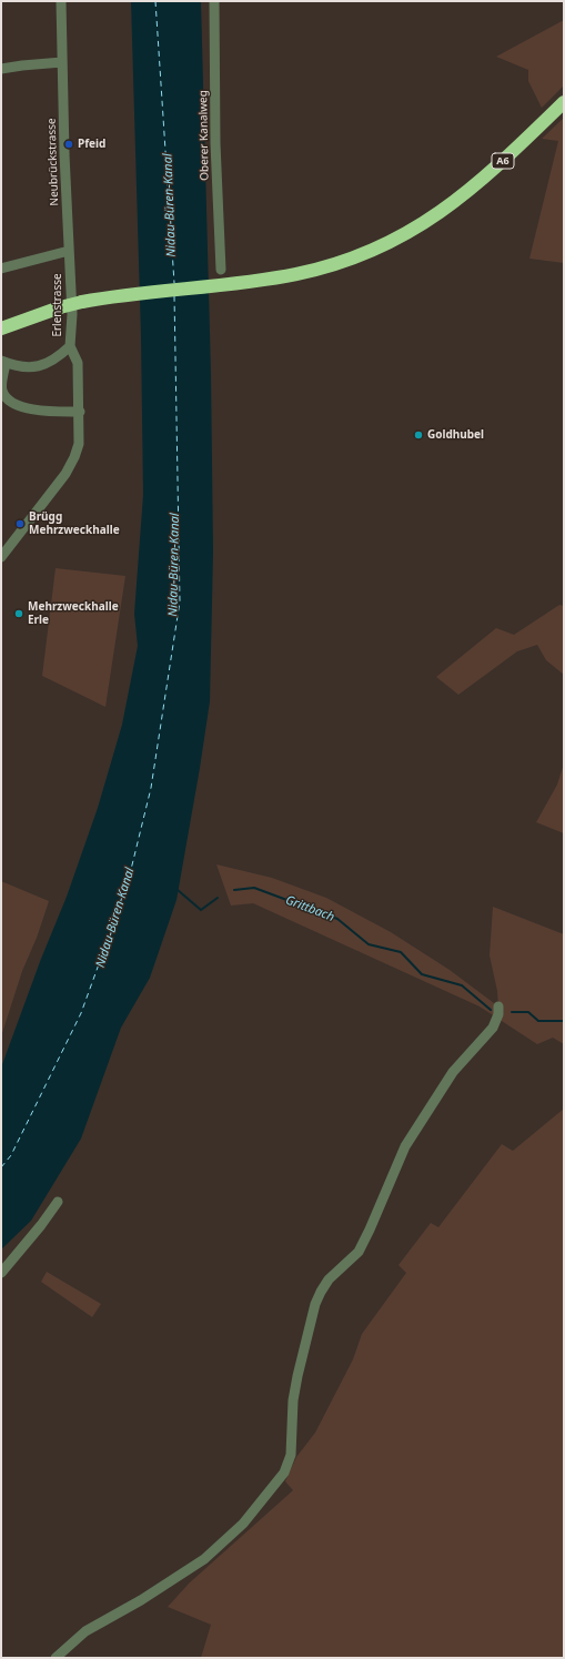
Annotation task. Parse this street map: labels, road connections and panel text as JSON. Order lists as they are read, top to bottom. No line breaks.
{"streets":{"highway":["A6"],"street":["Oberer Kanalweg","Neubrückstrasse","Erlenstrasse"]},"crossings":[["Neubrückstrasse","Erlenstrasse"]],"water":["Nidau-Büren-Kanal","Grittbach"],"places":["Pfeid","Goldhubel","Brügg Mehrzweckhalle","Mehrzweckhalle Erle"]}
